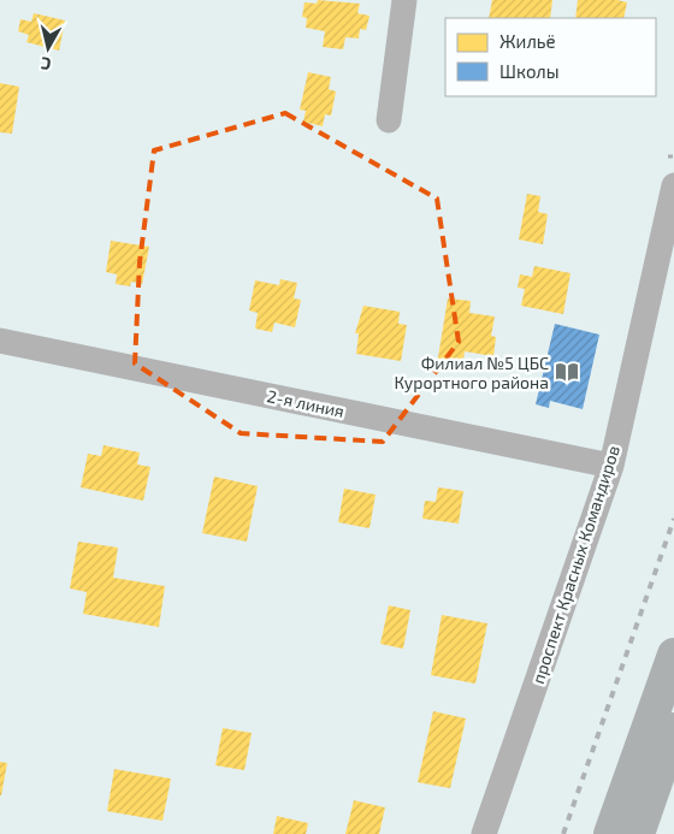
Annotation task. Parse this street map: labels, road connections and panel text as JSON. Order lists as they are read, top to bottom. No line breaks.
{"streets":{"street":["2-я линия","проспект Красных Командиров"]},"crossings":[["2-я линия","проспект Красных Командиров"]],"places":{"library":["Филиал №5 ЦБС Курортного района"]},"legend":["Жильё","Школы"],"north":"bottom"}
